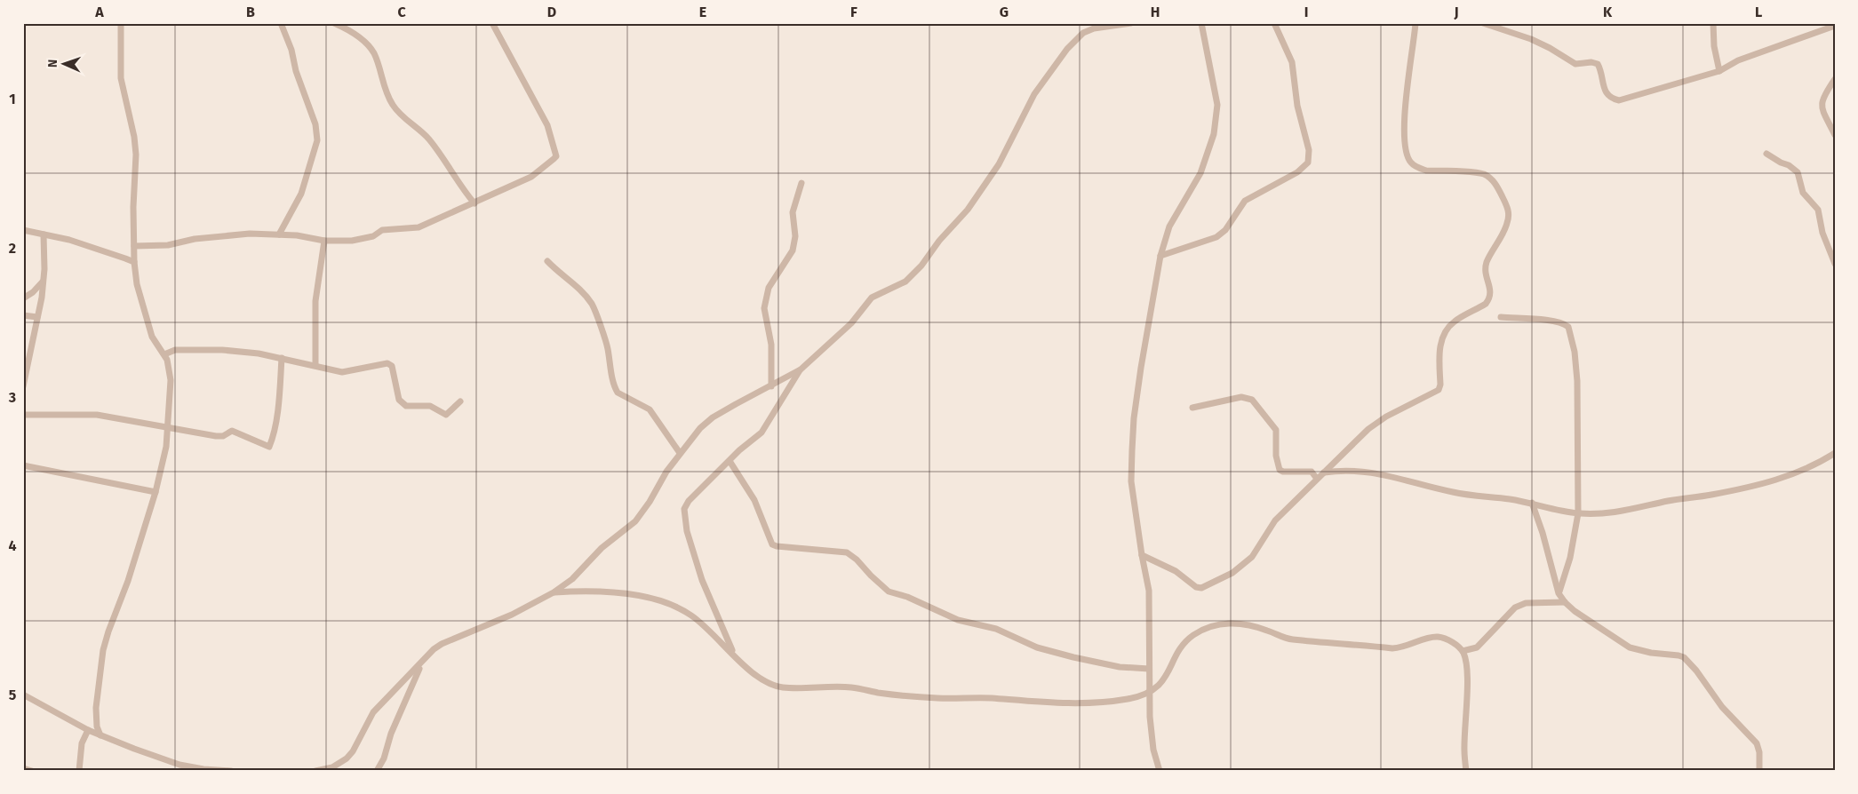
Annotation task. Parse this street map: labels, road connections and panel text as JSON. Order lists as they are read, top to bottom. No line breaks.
{"north":"left","grid":{"columns":["A","B","C","D","E","F","G","H","I","J","K","L"],"rows":["1","2","3","4","5"]}}
